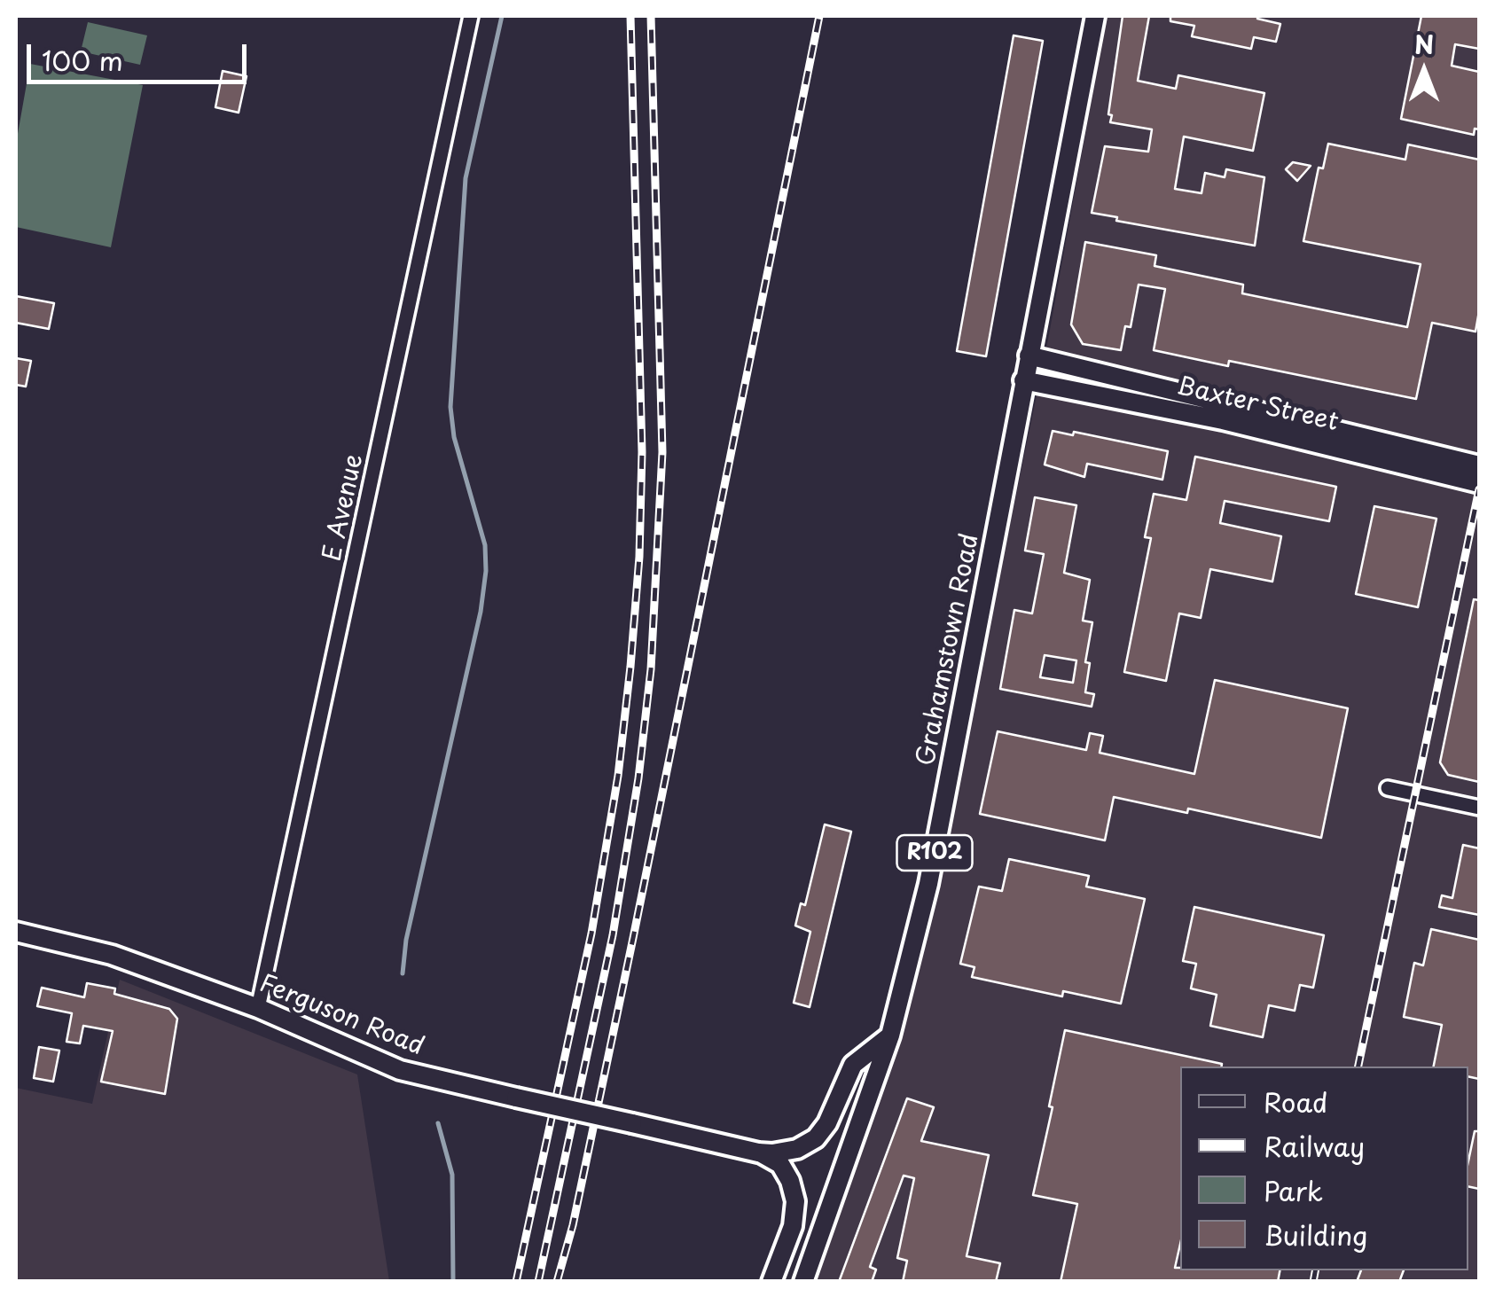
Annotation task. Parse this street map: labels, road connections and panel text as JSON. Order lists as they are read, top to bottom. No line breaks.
{"streets":{"main road":["Baxter Street","Grahamstown Road","R102","Ferguson Road"],"street":["E Avenue"]},"crossings":[["Baxter Street","Grahamstown Road"],["E Avenue","Ferguson Road"],["Grahamstown Road","Ferguson Road"]],"legend":["Road","Railway","Park","Building"],"scale_bar":"100 m","north":"top"}
